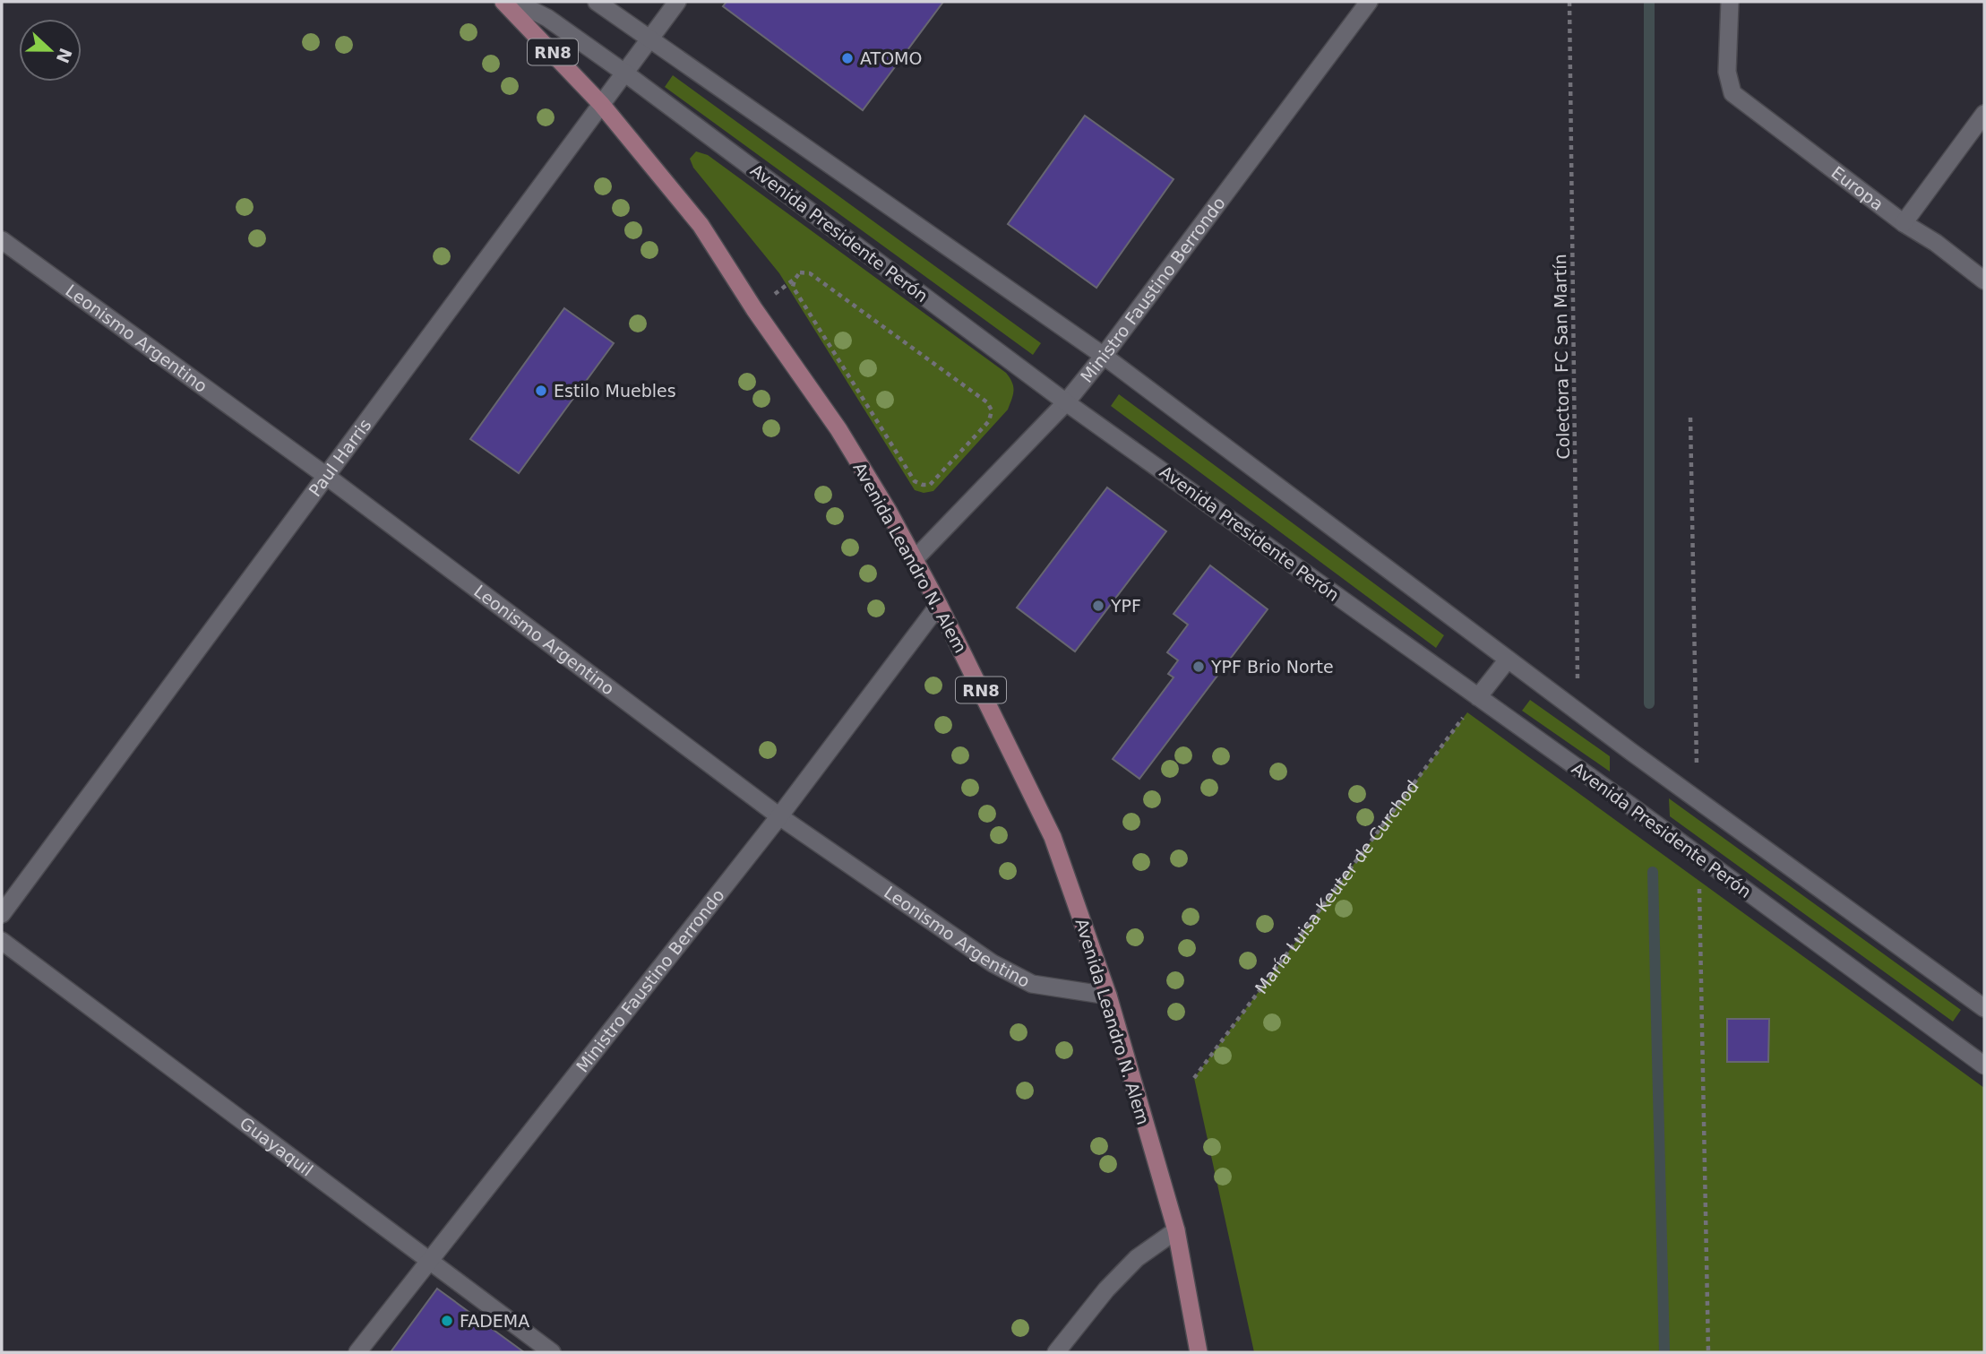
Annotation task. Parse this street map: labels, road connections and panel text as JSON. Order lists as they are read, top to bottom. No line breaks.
{"streets":{"main road":["RN8","Avenida Leandro N. Alem"],"street":["Europa","Avenida Presidente Perón","Ministro Faustino Berrondo","Leonismo Argentino","Paul Harris","Guayaquil"],"path":["Colectora FC San Martín","María Luisa Keuter de Curchod"]},"crossings":[["RN8","Paul Harris"],["RN8","Avenida Leandro N. Alem"],["Avenida Presidente Perón","Ministro Faustino Berrondo"],["Avenida Presidente Perón","Paul Harris"],["Avenida Presidente Perón","María Luisa Keuter de Curchod"],["Ministro Faustino Berrondo","Leonismo Argentino"],["Ministro Faustino Berrondo","Avenida Leandro N. Alem"],["Ministro Faustino Berrondo","Guayaquil"],["Leonismo Argentino","Paul Harris"],["Leonismo Argentino","Avenida Leandro N. Alem"],["Paul Harris","Avenida Leandro N. Alem"]],"places":["ATOMO","Estilo Muebles","YPF","YPF Brio Norte","FADEMA"],"north":"right"}
